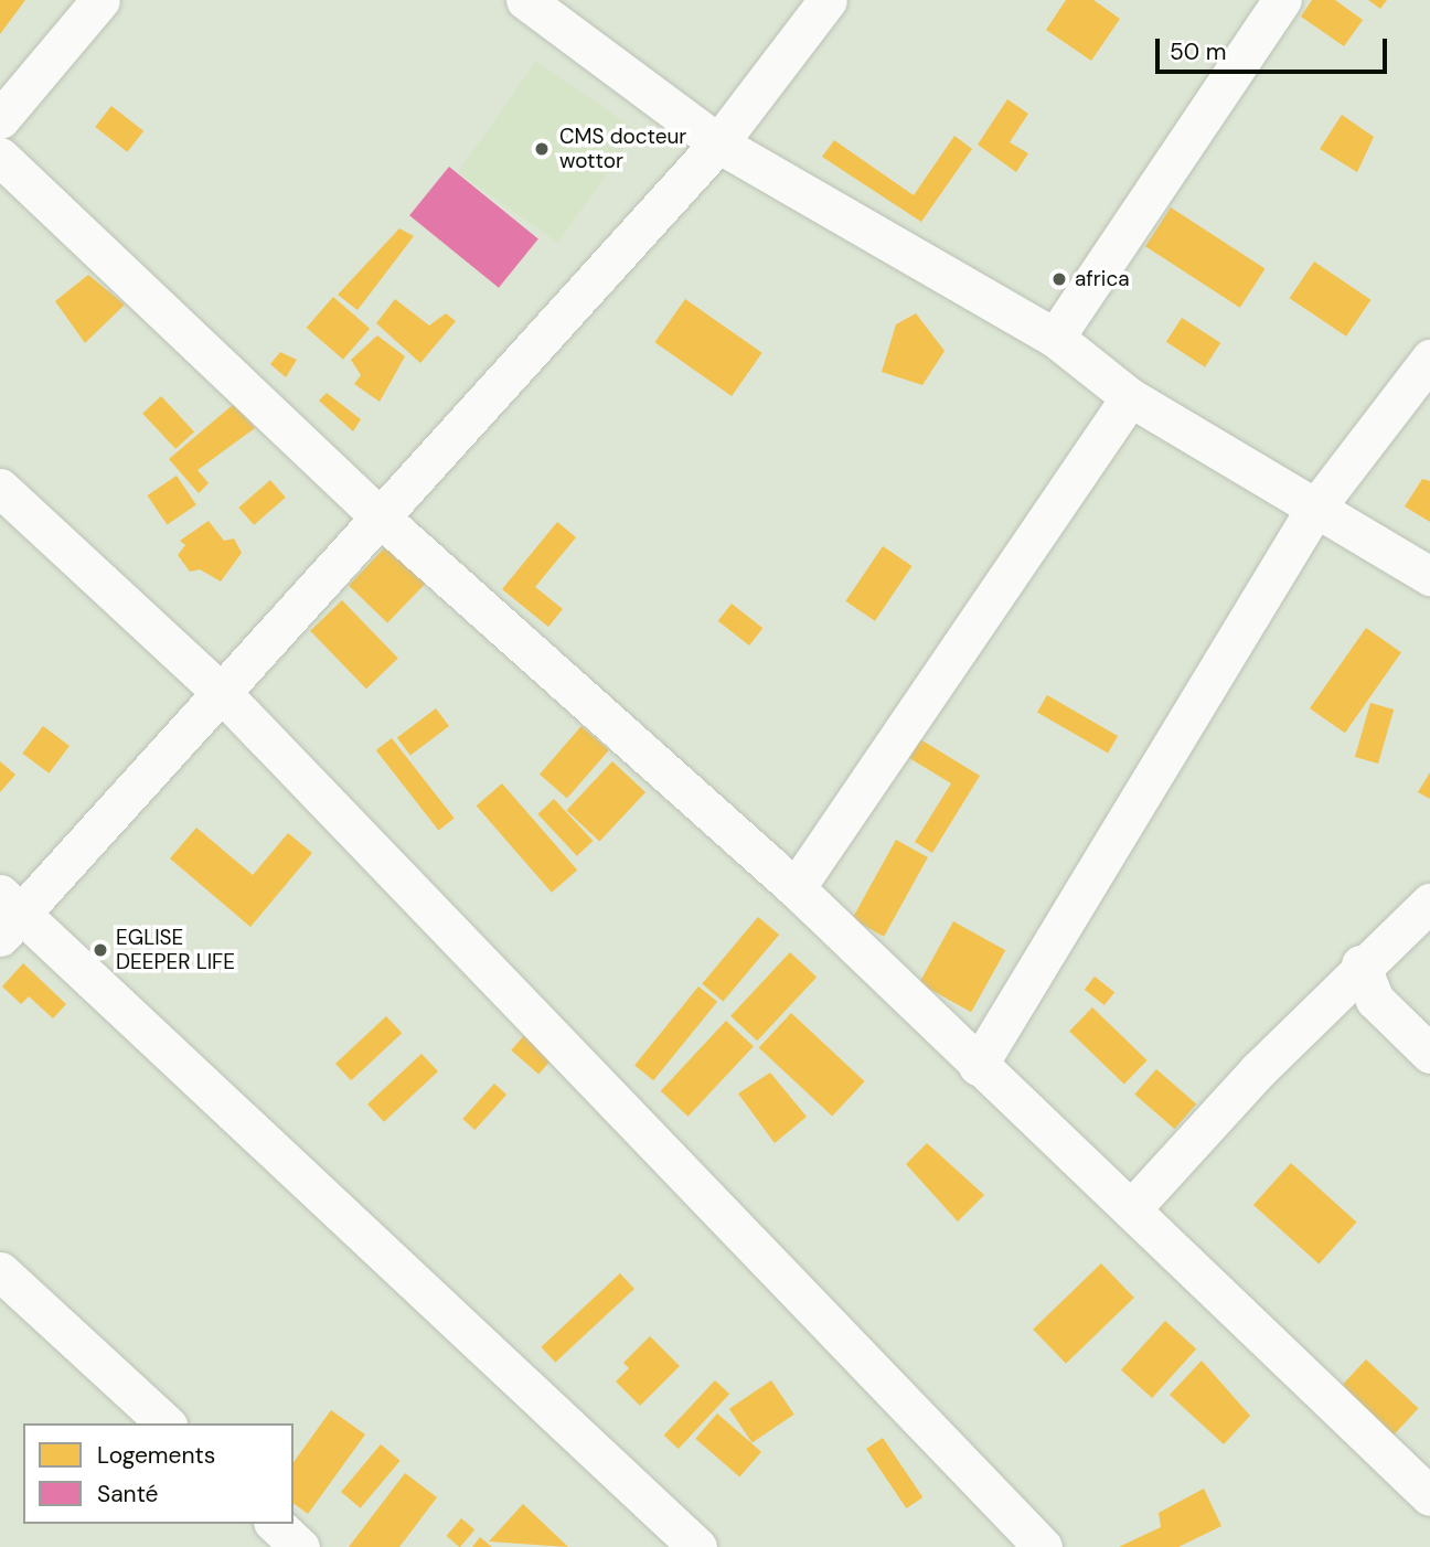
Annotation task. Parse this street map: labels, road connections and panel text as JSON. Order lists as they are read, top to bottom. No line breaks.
{"places":["CMS docteur wottor","africa","EGLISE DEEPER LIFE"],"legend":["Logements","Santé"],"scale_bar":"50 m"}
